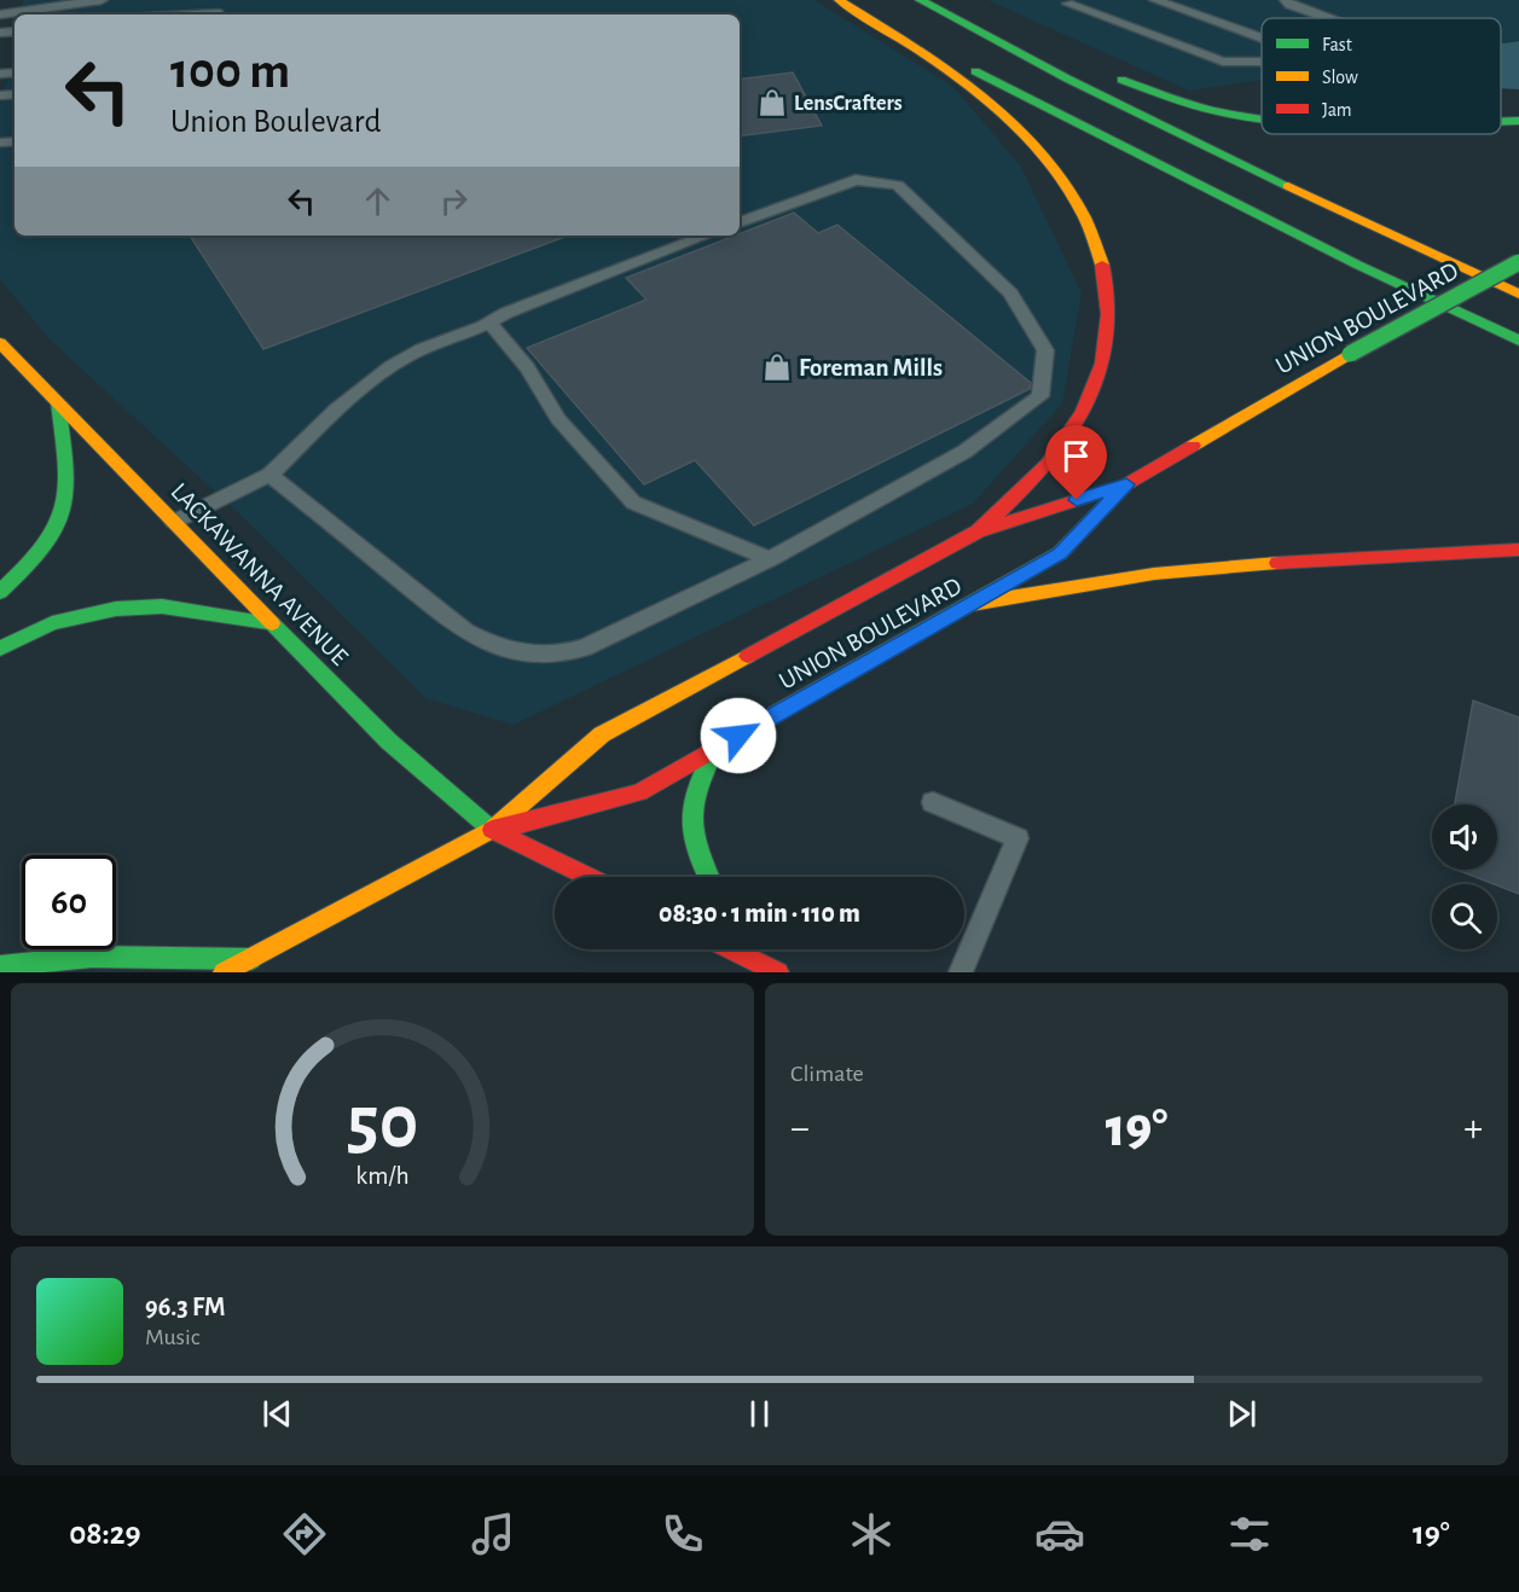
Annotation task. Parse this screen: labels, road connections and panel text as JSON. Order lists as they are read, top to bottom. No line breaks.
{"streets":{"main road":["UNION BOULEVARD","LACKAWANNA AVENUE"]},"crossings":[["UNION BOULEVARD","LACKAWANNA AVENUE"]],"places":{"shop":["LensCrafters","Foreman Mills"]},"legend":["Fast","Slow","Jam"],"page":{"turn":["100 m","Union Boulevard"],"limit":"60","trip":"08:30 · 1 min · 110 m","tile":"Climate","heat":["−","19°","+"],"song":["96.3 FM","Music"],"tabs":["08:29","19°"],"gauge":["50","km/h"]}}
